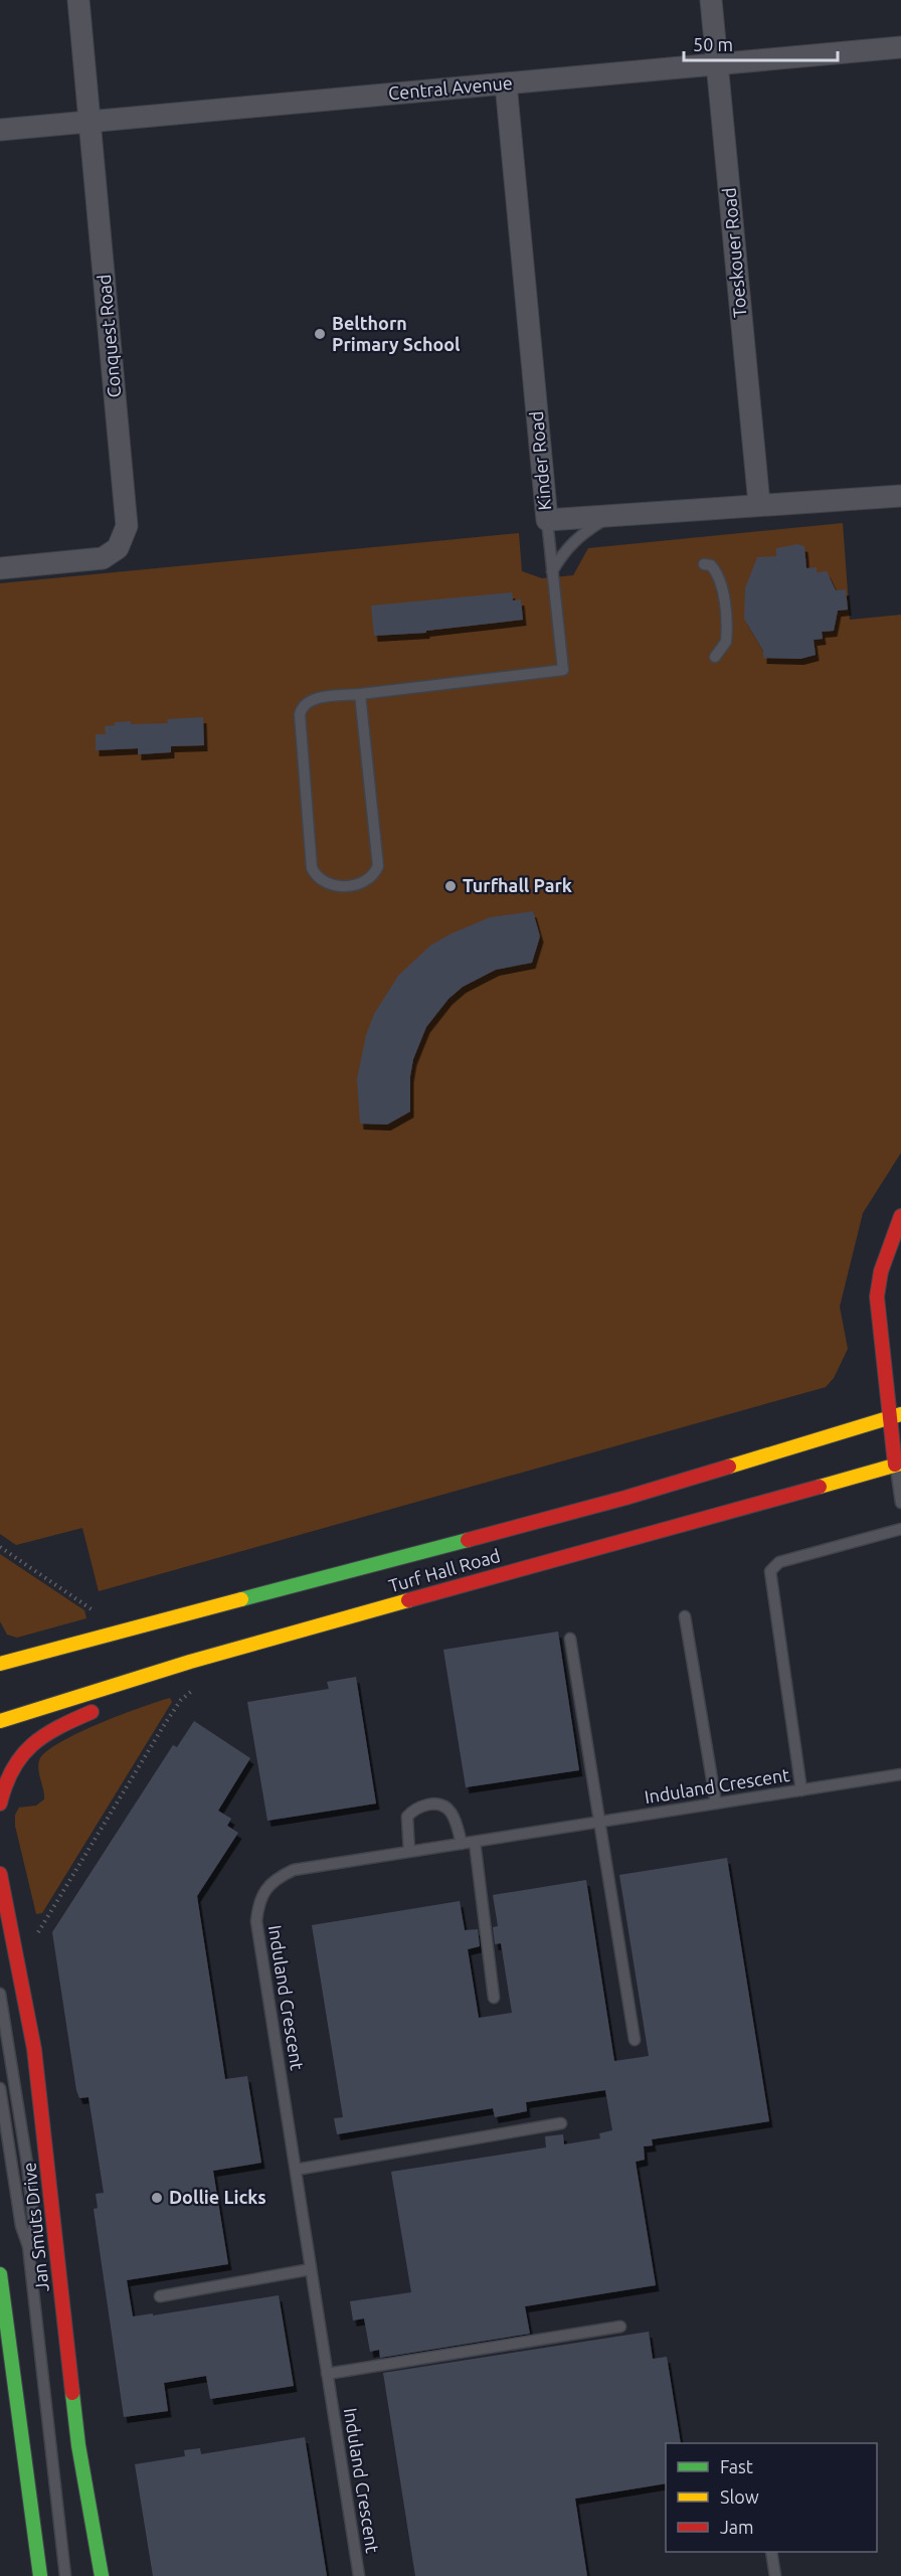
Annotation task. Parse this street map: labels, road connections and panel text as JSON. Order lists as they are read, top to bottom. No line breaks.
{"streets":{"main road":["Turf Hall Road","Jan Smuts Drive"],"street":["Central Avenue","Toeskouer Road","Conquest Road","Kinder Road"],"lane":["Induland Crescent"]},"crossings":[["Central Avenue","Toeskouer Road"],["Central Avenue","Conquest Road"],["Central Avenue","Kinder Road"],["Toeskouer Road","Kinder Road"]],"places":["Belthorn Primary School","Turfhall Park","Dollie Licks"],"legend":["Fast","Slow","Jam"],"scale_bar":"50 m"}
